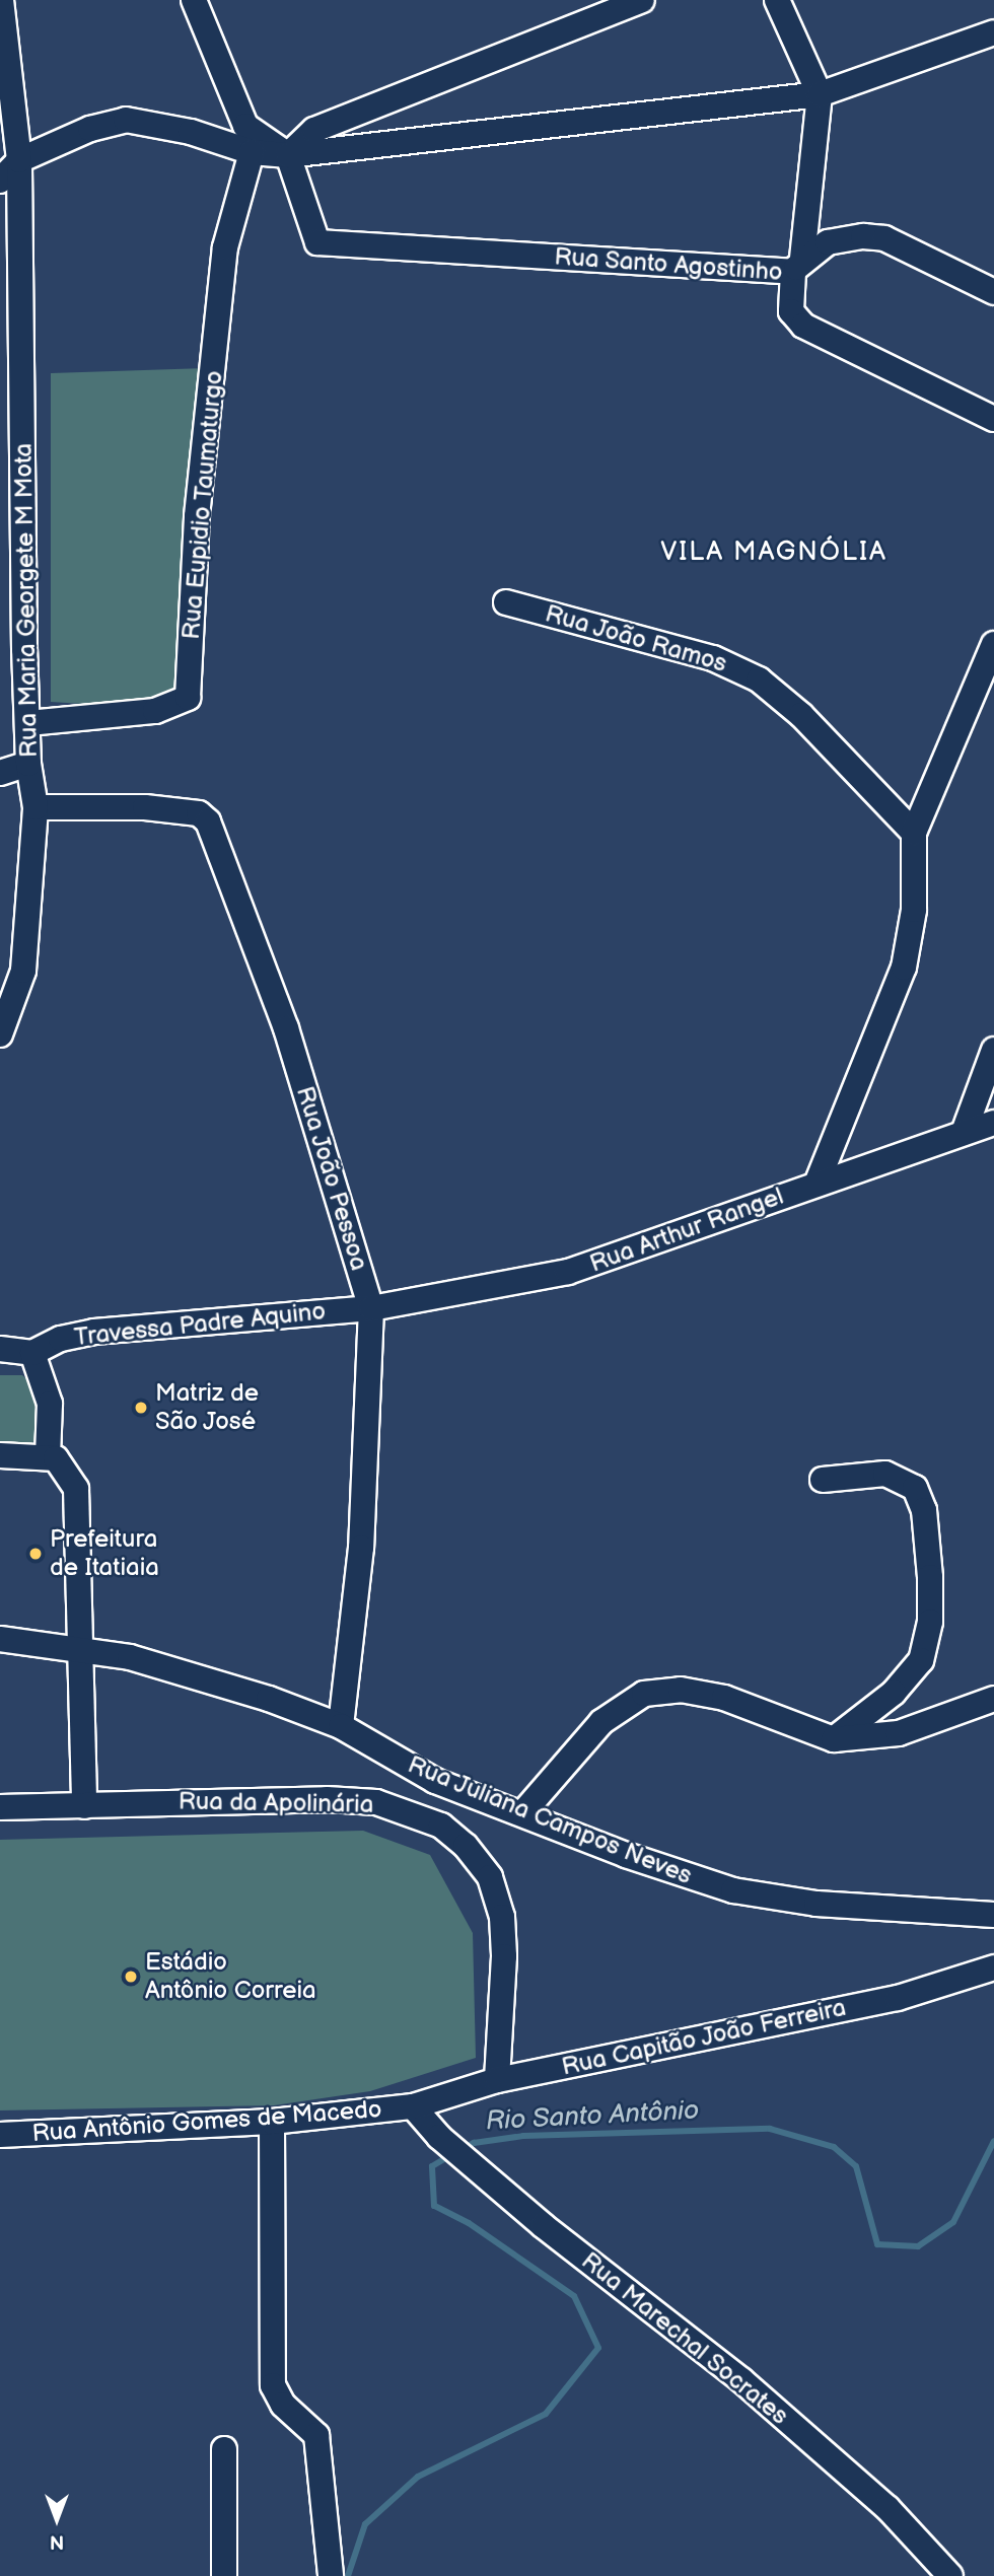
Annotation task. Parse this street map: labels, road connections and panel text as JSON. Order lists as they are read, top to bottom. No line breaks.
{"streets":{"street":["Rua Santo Agostinho","Rua Eupidio Taumaturgo","Rua Maria Georgete M Mota","Rua João Ramos","Rua João Pessoa","Rua Arthur Rangel","Travessa Padre Aquino","Rua da Apolinária","Rua Juliana Campos Neves","Rua Capitão João Ferreira","Rua Antônio Gomes de Macedo","Rua Marechal Socrates"]},"crossings":[["Rua Eupidio Taumaturgo","Rua Maria Georgete M Mota"],["Rua Maria Georgete M Mota","Rua João Pessoa"],["Rua João Pessoa","Rua Arthur Rangel"],["Rua João Pessoa","Travessa Padre Aquino"],["Rua João Pessoa","Rua Juliana Campos Neves"],["Rua Arthur Rangel","Travessa Padre Aquino"],["Rua da Apolinária","Rua Capitão João Ferreira"],["Rua Capitão João Ferreira","Rua Antônio Gomes de Macedo"],["Rua Capitão João Ferreira","Rua Marechal Socrates"],["Rua Antônio Gomes de Macedo","Rua Marechal Socrates"]],"districts":["VILA MAGNÓLIA"],"water":["Rio Santo Antônio"],"places":["Matriz de São José","Prefeitura de Itatiaia","Estádio Antônio Correia"],"north":"bottom"}
